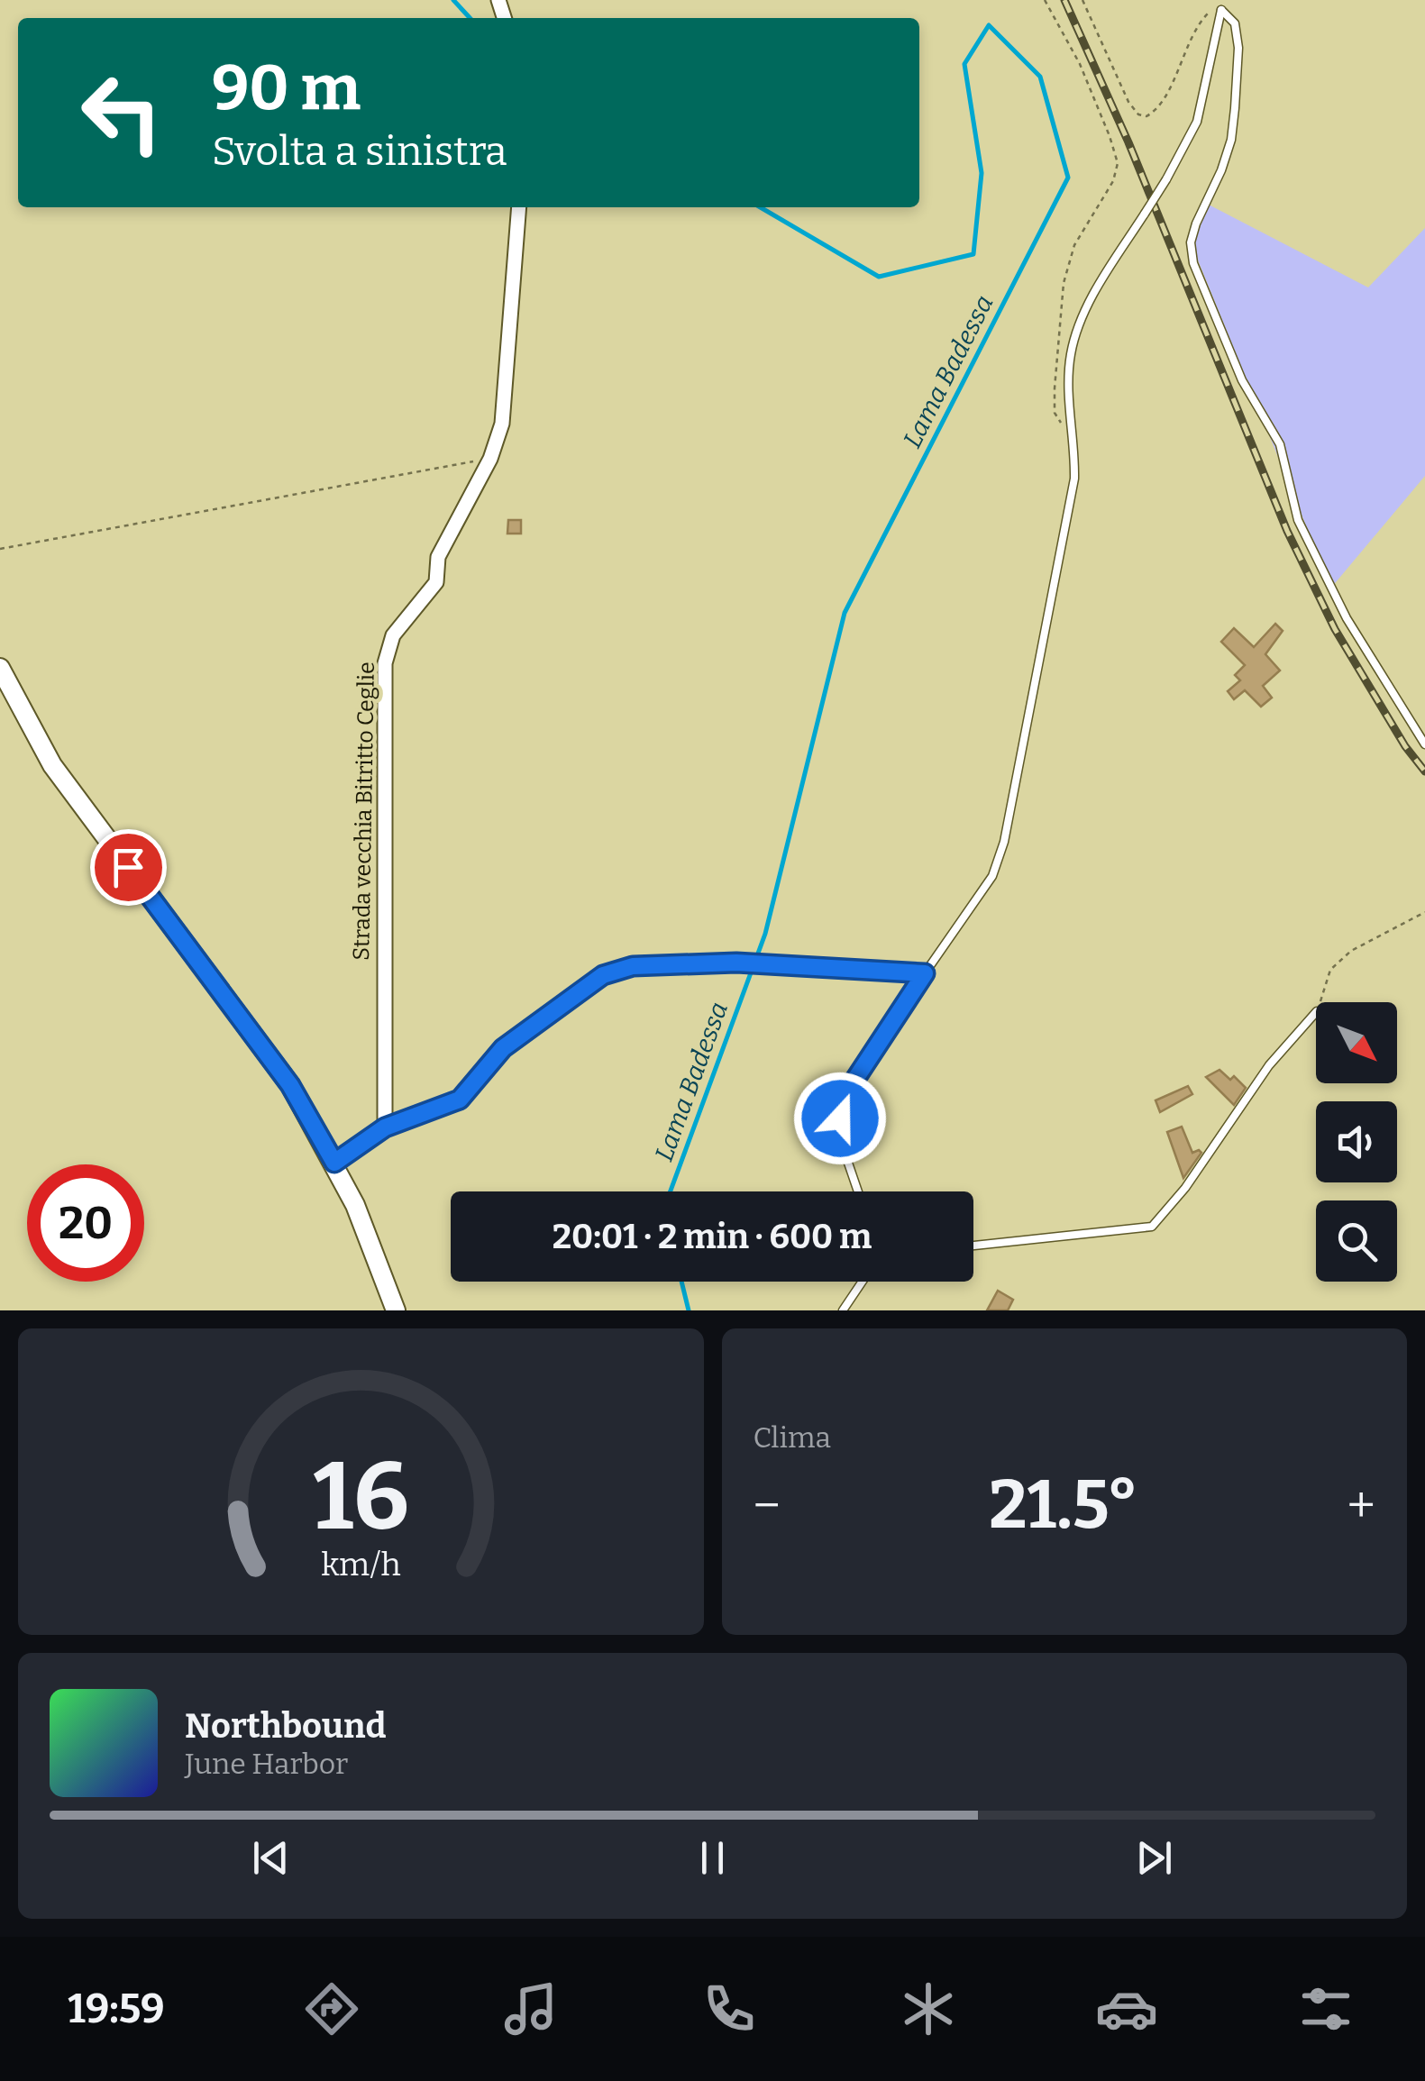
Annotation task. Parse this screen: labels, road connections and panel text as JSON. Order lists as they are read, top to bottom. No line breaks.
{"streets":{"street":["Strada vecchia Bitritto Ceglie"]},"water":["Lama Badessa"],"north":"bottom right","page":{"turn":["90 m","Svolta a sinistra"],"limit":"20","trip":"20:01 · 2 min · 600 m","tile":"Clima","heat":["−","21.5°","+"],"song":["Northbound","June Harbor"],"tabs":"19:59","gauge":["16","km/h"]}}
